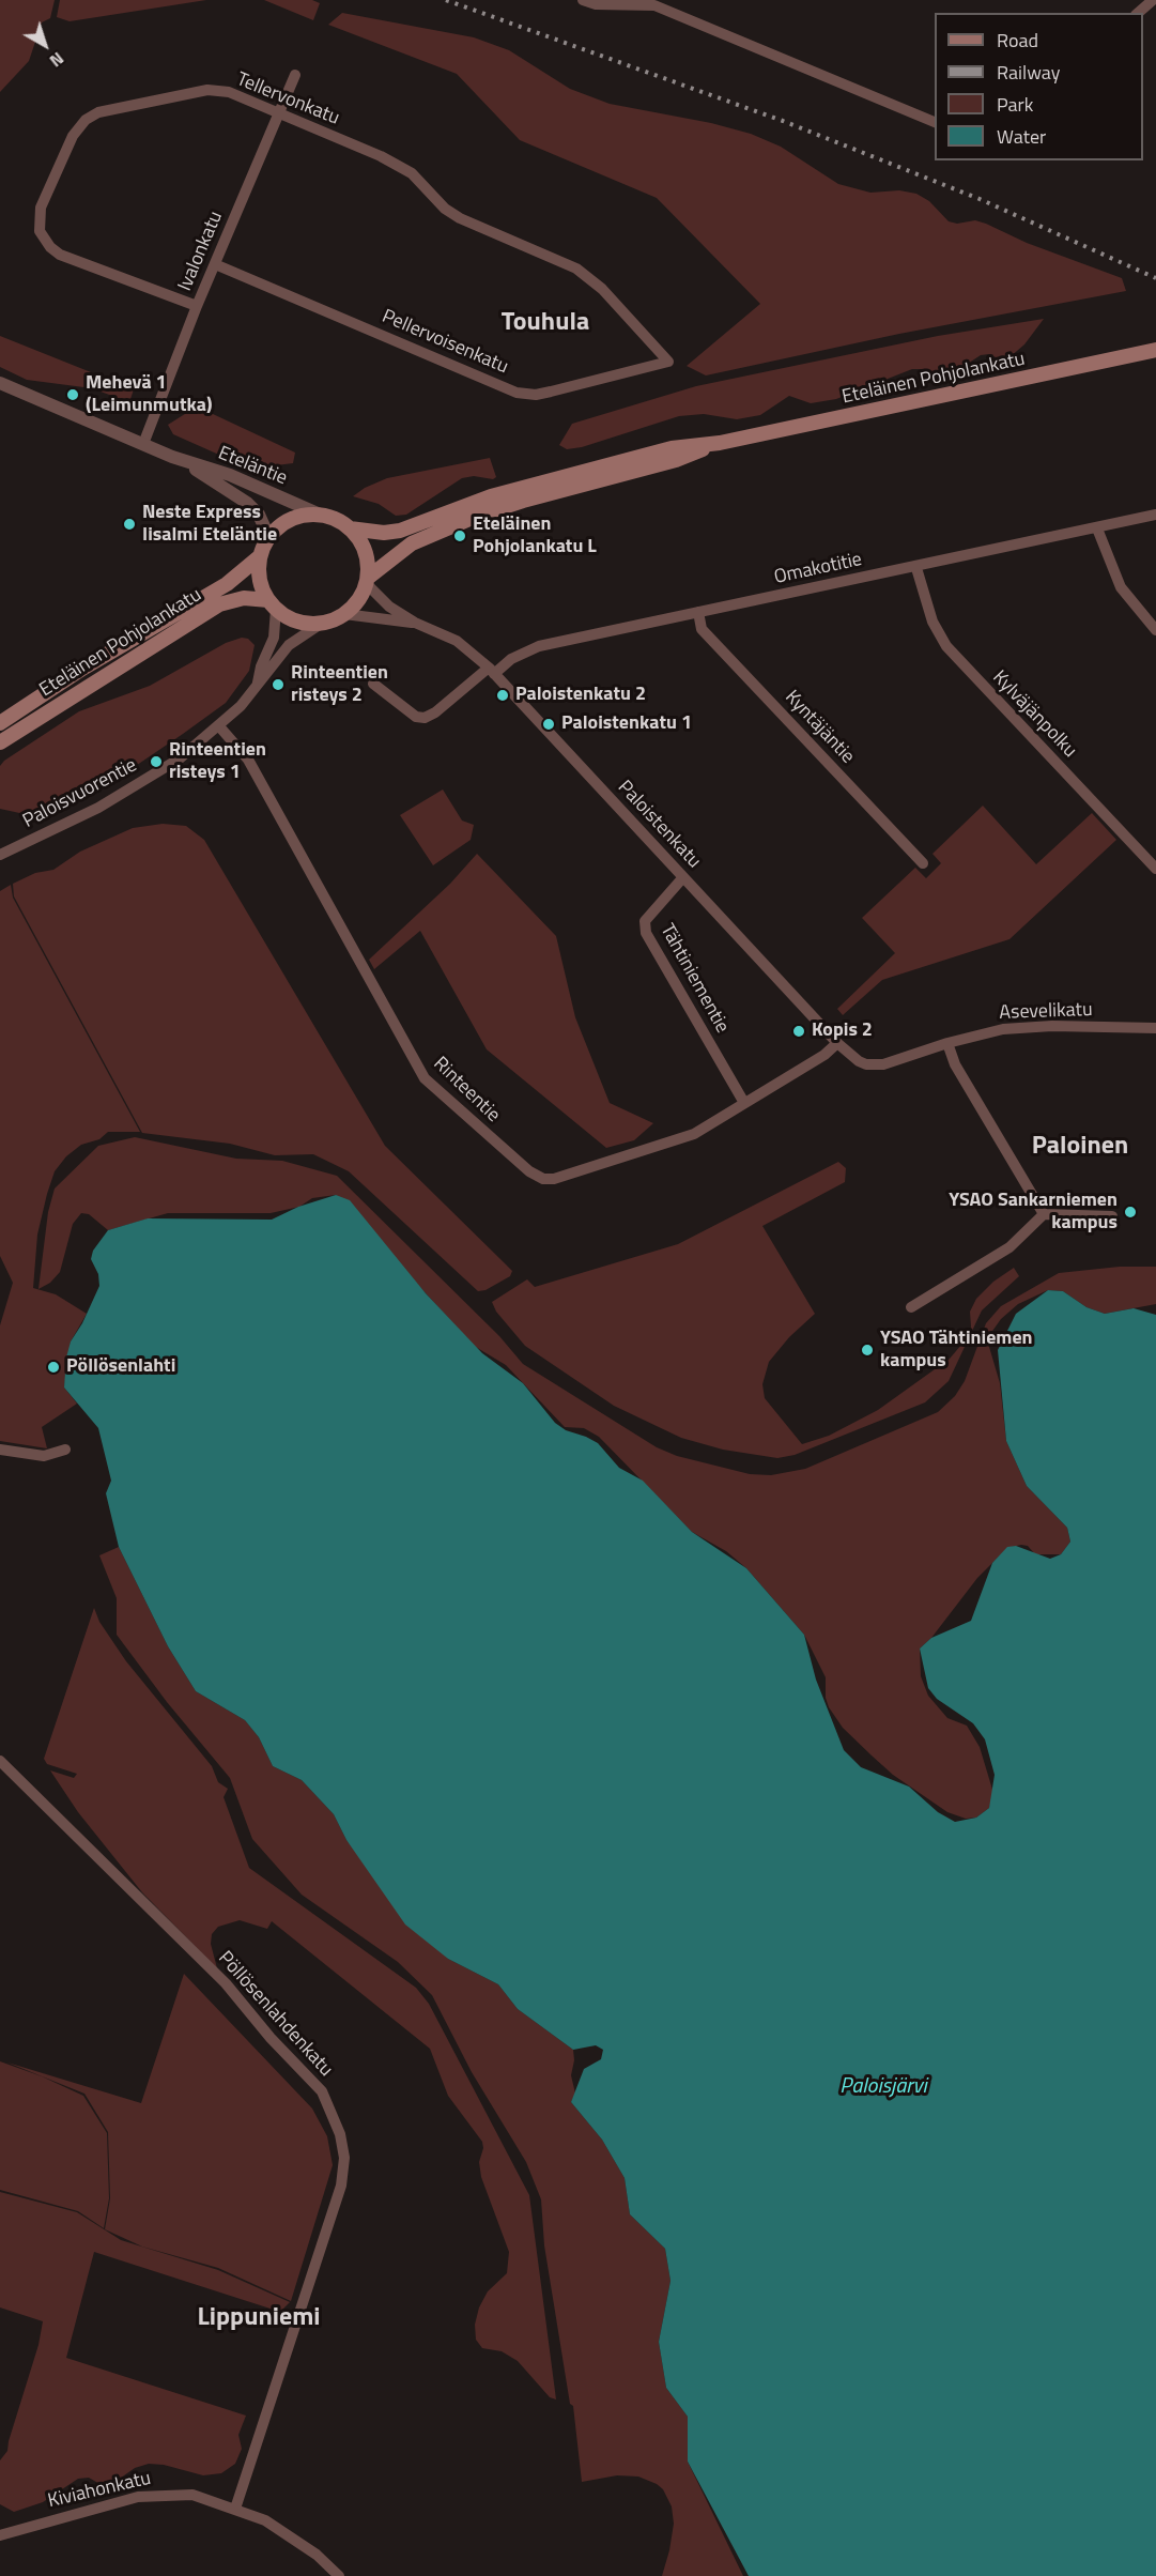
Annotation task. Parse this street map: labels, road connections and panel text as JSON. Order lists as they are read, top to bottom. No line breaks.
{"streets":{"main road":["Eteläinen Pohjolankatu"],"street":["Tellervonkatu","Ivalonkatu","Pellervoisenkatu","Eteläntie","Omakotitie","Kylväjänpolku","Kyntäjäntie","Paloisvuorentie","Paloistenkatu","Tähtiniementie","Asevelikatu","Rinteentie","Pöllösenlahdenkatu","Kiviahonkatu"]},"crossings":[["Tellervonkatu","Ivalonkatu"],["Tellervonkatu","Pellervoisenkatu"],["Ivalonkatu","Pellervoisenkatu"],["Ivalonkatu","Eteläntie"],["Eteläinen Pohjolankatu","Eteläntie"],["Eteläinen Pohjolankatu","Paloisvuorentie"],["Eteläinen Pohjolankatu","Paloistenkatu"],["Eteläntie","Paloisvuorentie"],["Eteläntie","Paloistenkatu"],["Omakotitie","Kylväjänpolku"],["Omakotitie","Kyntäjäntie"],["Omakotitie","Paloistenkatu"],["Paloisvuorentie","Paloistenkatu"],["Paloisvuorentie","Rinteentie"],["Paloistenkatu","Tähtiniementie"],["Paloistenkatu","Asevelikatu"],["Paloistenkatu","Rinteentie"],["Tähtiniementie","Rinteentie"],["Pöllösenlahdenkatu","Kiviahonkatu"]],"districts":["Touhula","Paloinen","Lippuniemi"],"water":["Paloisjärvi"],"places":["Mehevä 1 (Leimunmutka)","Neste Express Iisalmi Eteläntie","Eteläinen Pohjolankatu L","Rinteentien risteys 2","Paloistenkatu 2","Paloistenkatu 1","Rinteentien risteys 1","Kopis 2","YSAO Sankarniemen kampus","YSAO Tähtiniemen kampus","Pöllösenlahti"],"legend":["Road","Railway","Park","Water"],"north":"bottom right"}
